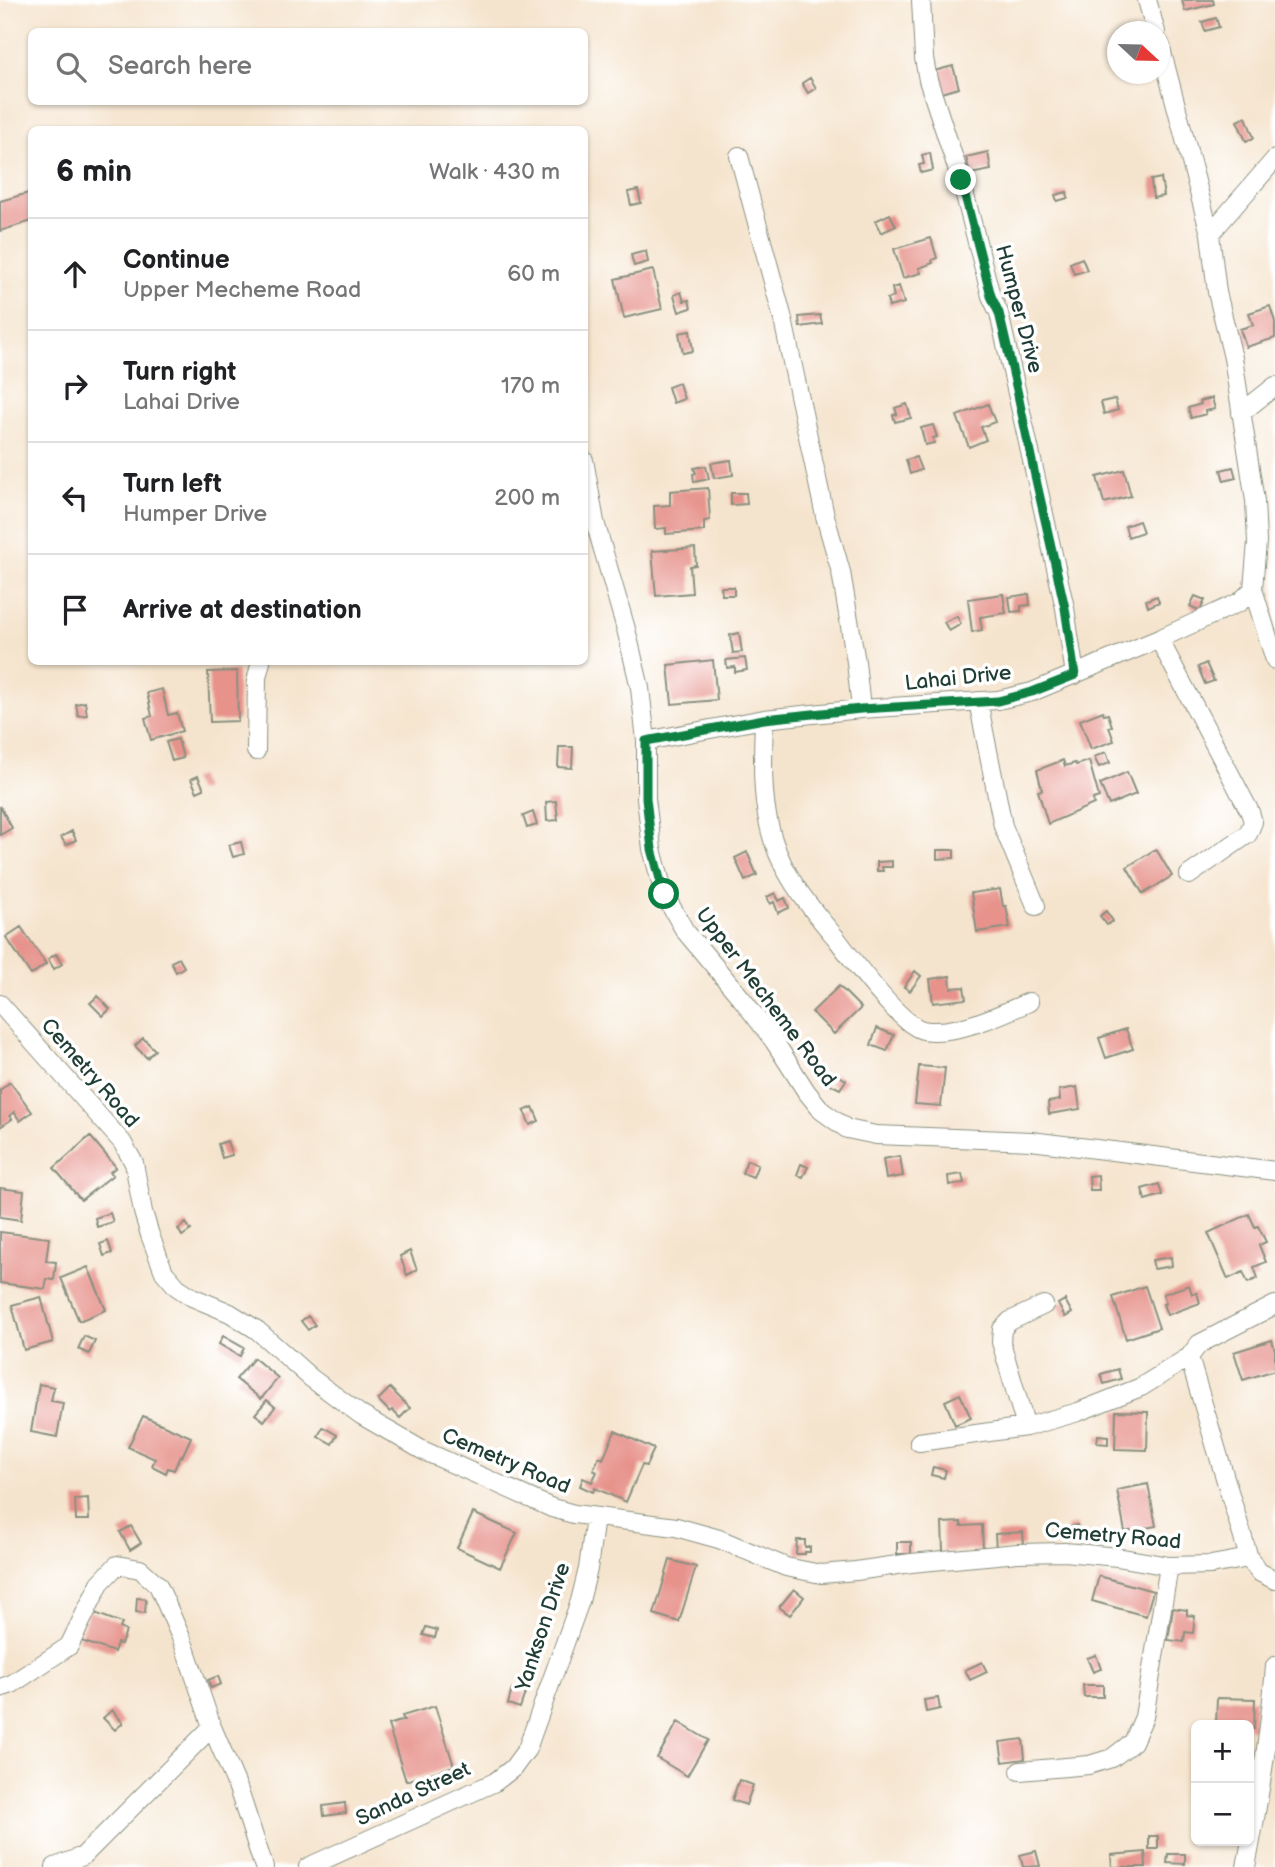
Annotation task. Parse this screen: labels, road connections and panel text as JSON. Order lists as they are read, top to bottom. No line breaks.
{"streets":{"street":["Humper Drive","Lahai Drive","Upper Mecheme Road","Cemetry Road","Yankson Drive","Sanda Street"]},"crossings":[["Humper Drive","Lahai Drive"],["Lahai Drive","Upper Mecheme Road"],["Cemetry Road","Yankson Drive"],["Yankson Drive","Sanda Street"]],"north":"right","page":{"search":"Search here","heading":["6 min","Walk · 430 m"],"list":[["Continue","Upper Mecheme Road","60 m"],["Turn right","Lahai Drive","170 m"],["Turn left","Humper Drive","200 m"],"Arrive at destination"],"map_buttons":["+","−"]}}
